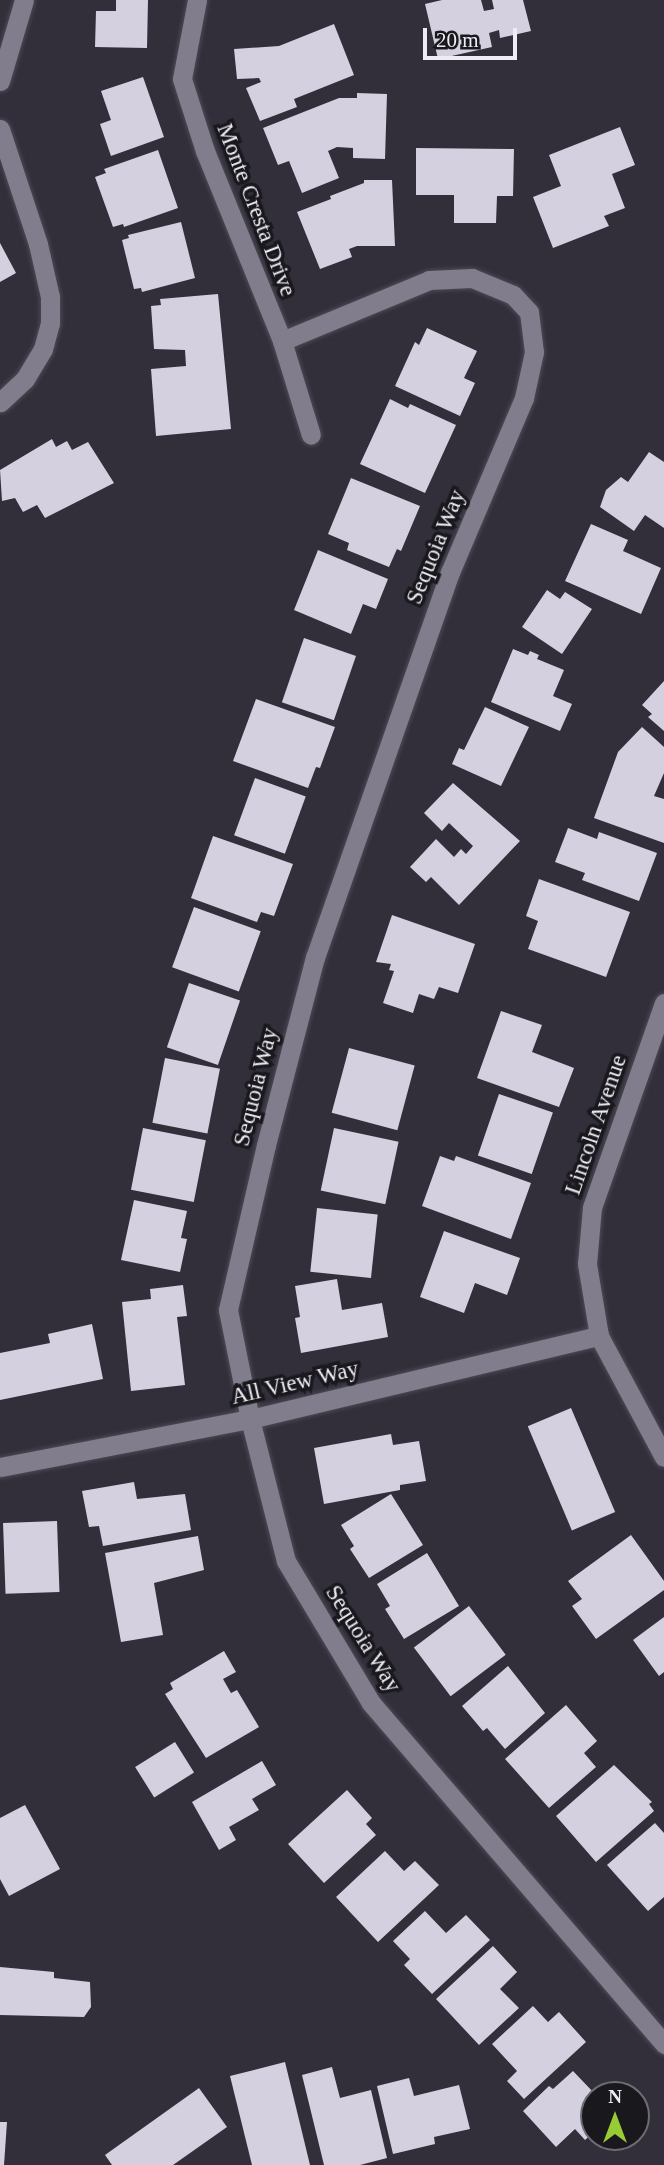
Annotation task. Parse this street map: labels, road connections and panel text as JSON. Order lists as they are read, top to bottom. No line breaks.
{"streets":{"street":["Monte Cresta Drive","Sequoia Way","Lincoln Avenue","All View Way"]},"crossings":[["Monte Cresta Drive","Sequoia Way"],["Sequoia Way","All View Way"],["Lincoln Avenue","All View Way"]],"scale_bar":"20 m","north":"top"}
